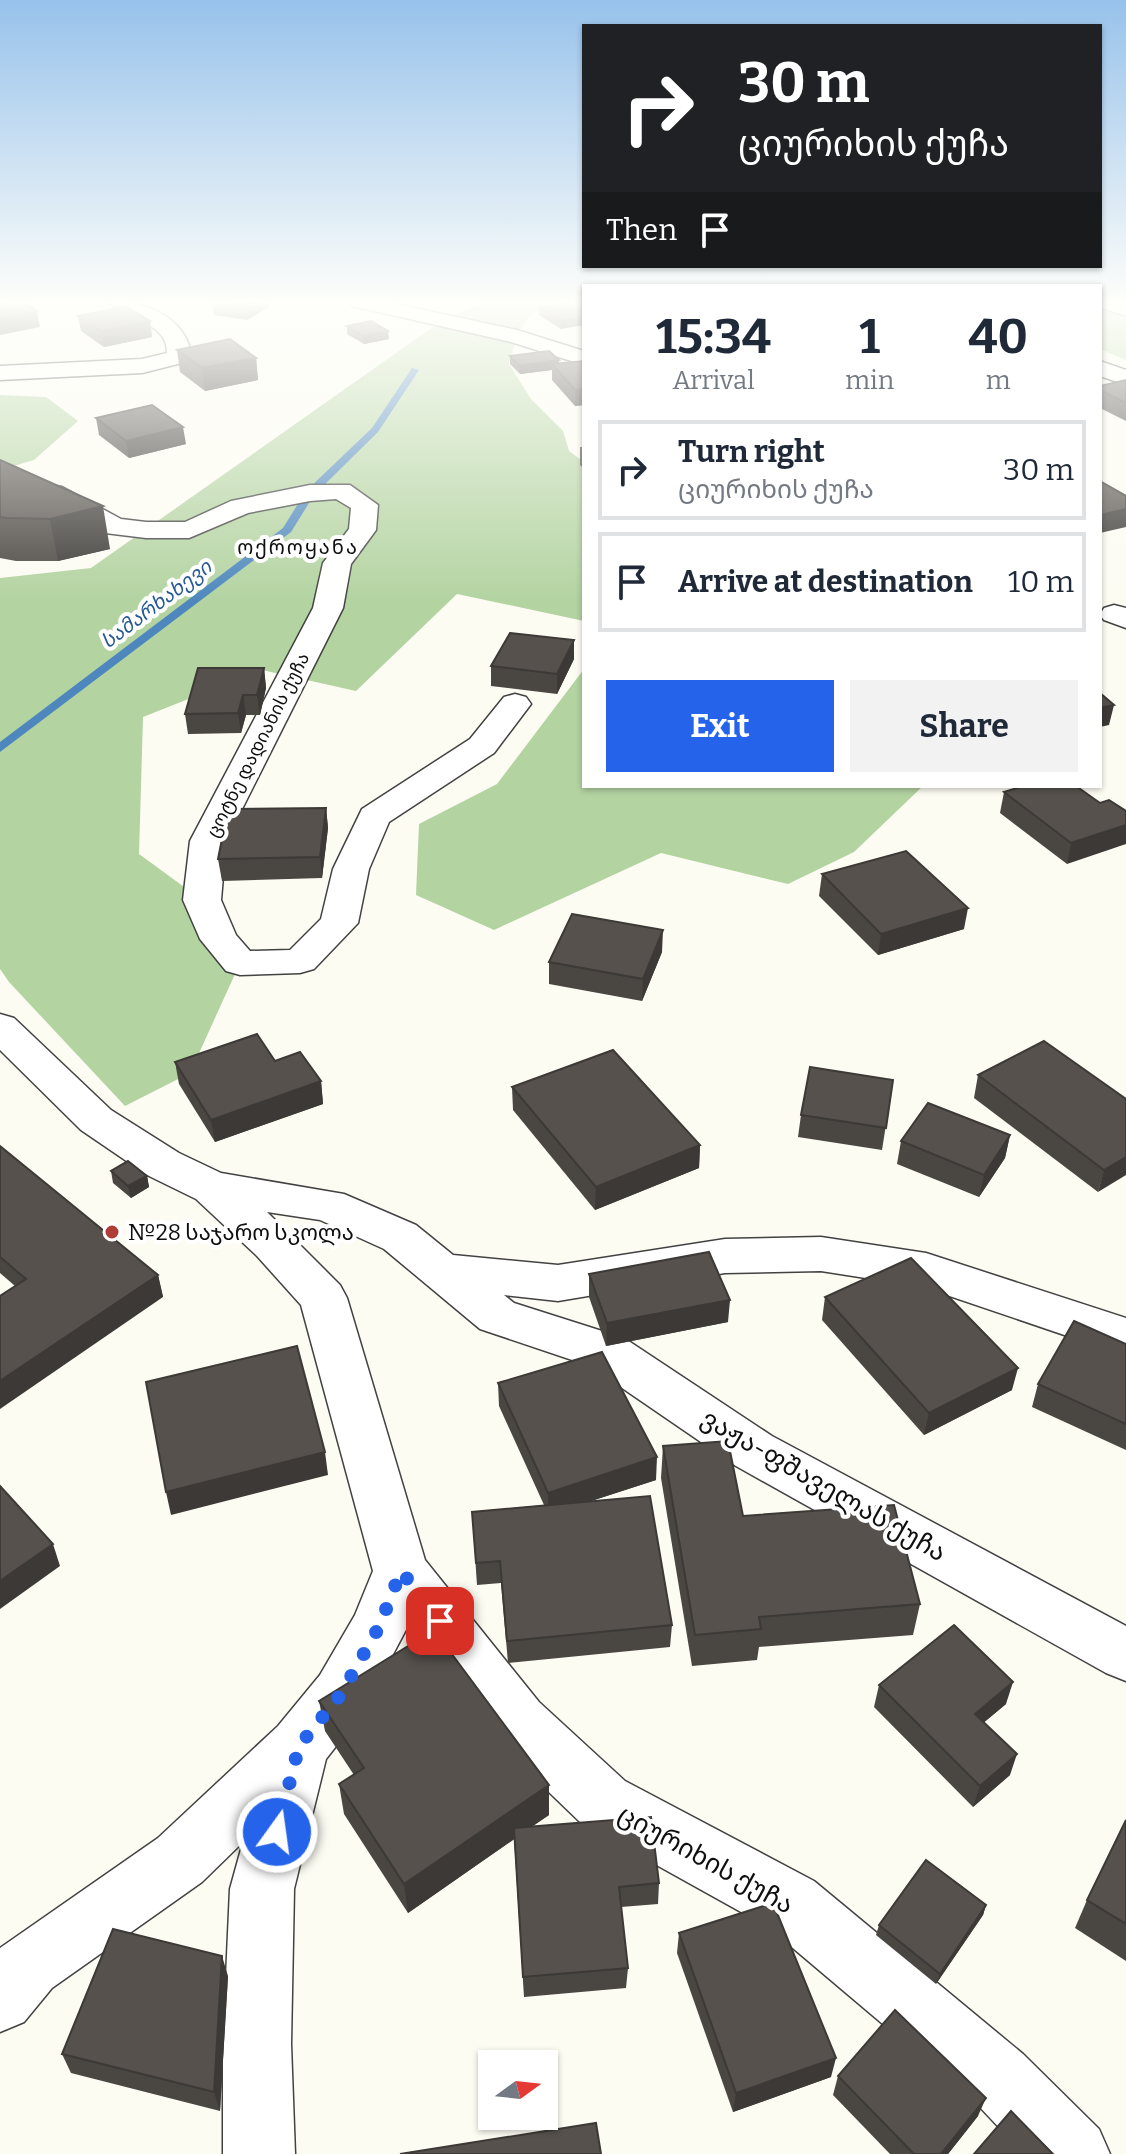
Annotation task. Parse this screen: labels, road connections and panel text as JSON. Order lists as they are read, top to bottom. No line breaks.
{"streets":{"street":["ცოტნე დადიანის ქუჩა","ვაჟა-ფშაველას ქუჩა","ციურიხის ქუჩა"]},"districts":["ოქროყანა"],"water":["სამარხახევი"],"places":["№28 საჯარო სკოლა"],"north":"right","page":{"turn":["30 m","ციურიხის ქუჩა"],"then":"Then","eta":["15:34","Arrival","1","min","40","m"],"list":[{"name":"Turn right","note":"ციურიხის ქუჩა","value":"30 m"},{"name":"Arrive at destination","value":"10 m"}],"buttons":["Exit","Share"]}}
